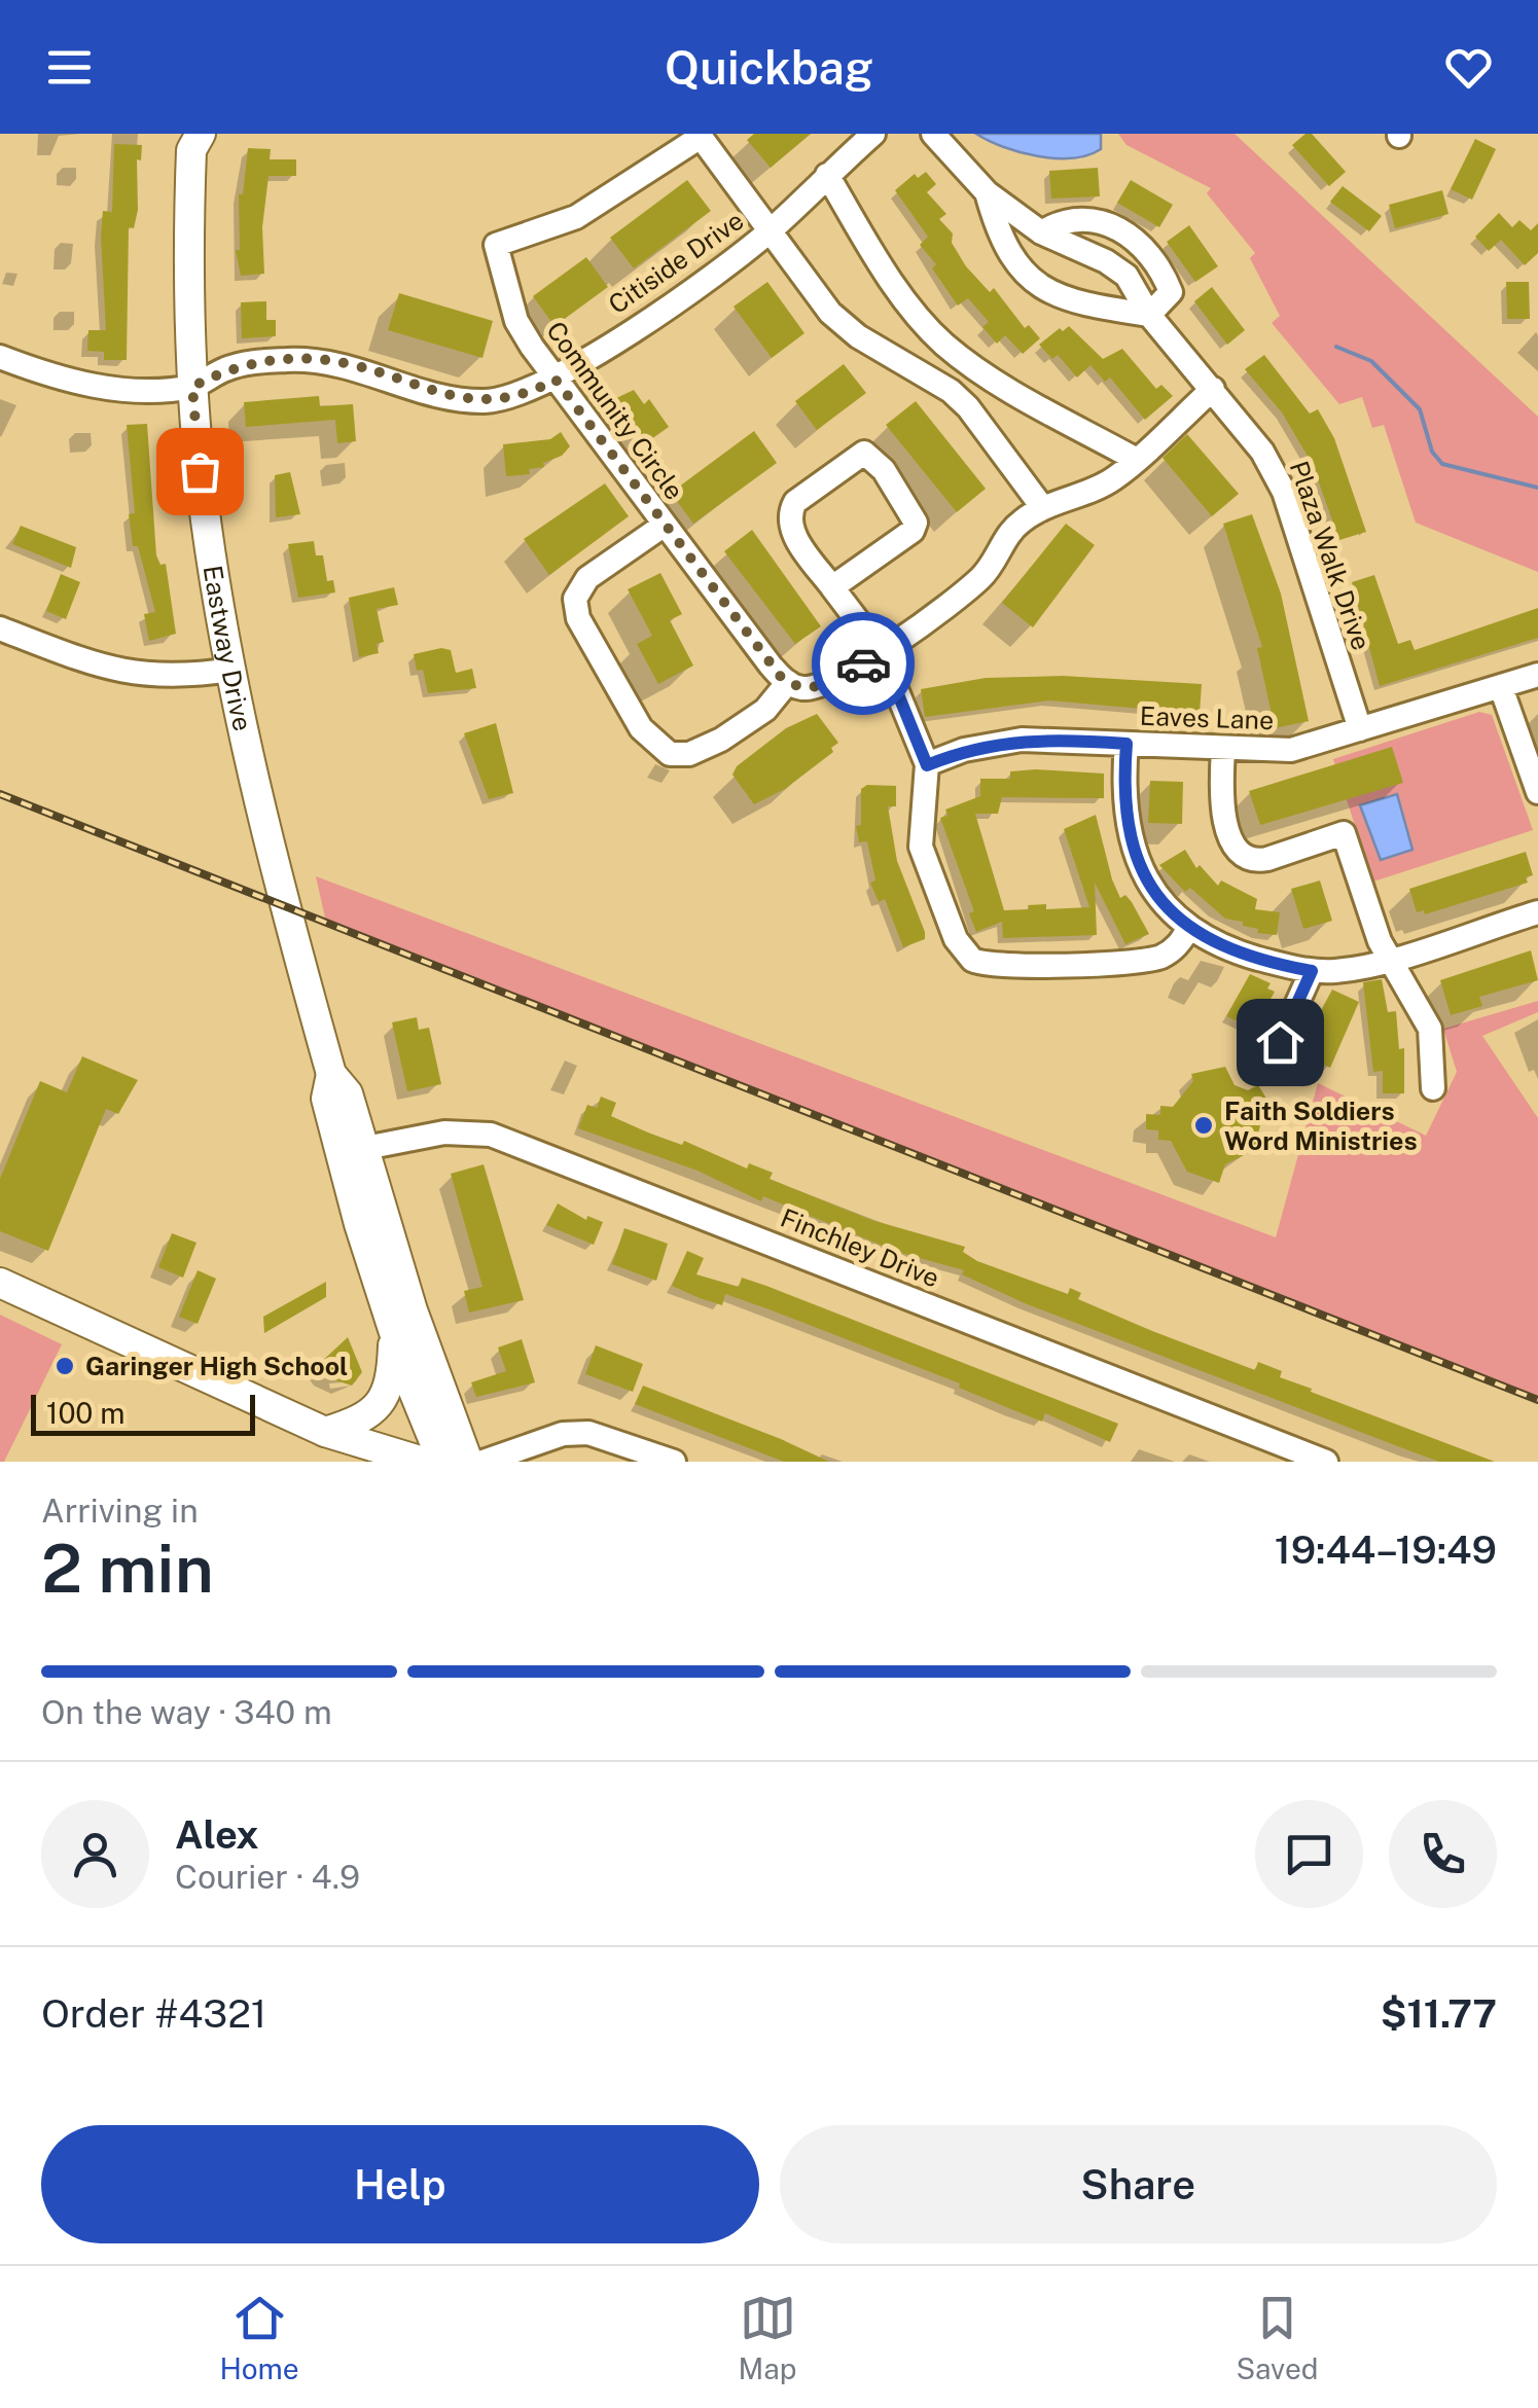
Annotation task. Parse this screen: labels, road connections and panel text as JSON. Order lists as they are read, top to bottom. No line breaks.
{"streets":{"main road":["Eastway Drive"],"street":["Citiside Drive","Community Circle","Plaza Walk Drive","Eaves Lane","Finchley Drive"]},"crossings":[["Citiside Drive","Community Circle"],["Citiside Drive","Eastway Drive"],["Plaza Walk Drive","Eaves Lane"],["Eastway Drive","Finchley Drive"]],"places":["Faith Soldiers Word Ministries","Garinger High School"],"scale_bar":"100 m","page":{"header":"Quickbag","scale":"100 m","heading":["2 min","Arriving in","19:44–19:49"],"panel":["Alex","Courier · 4.9","Order #4321","$11.77"],"bar":"On the way · 340 m","buttons":["Help","Share"],"tabs":["Home","Map","Saved"]}}
